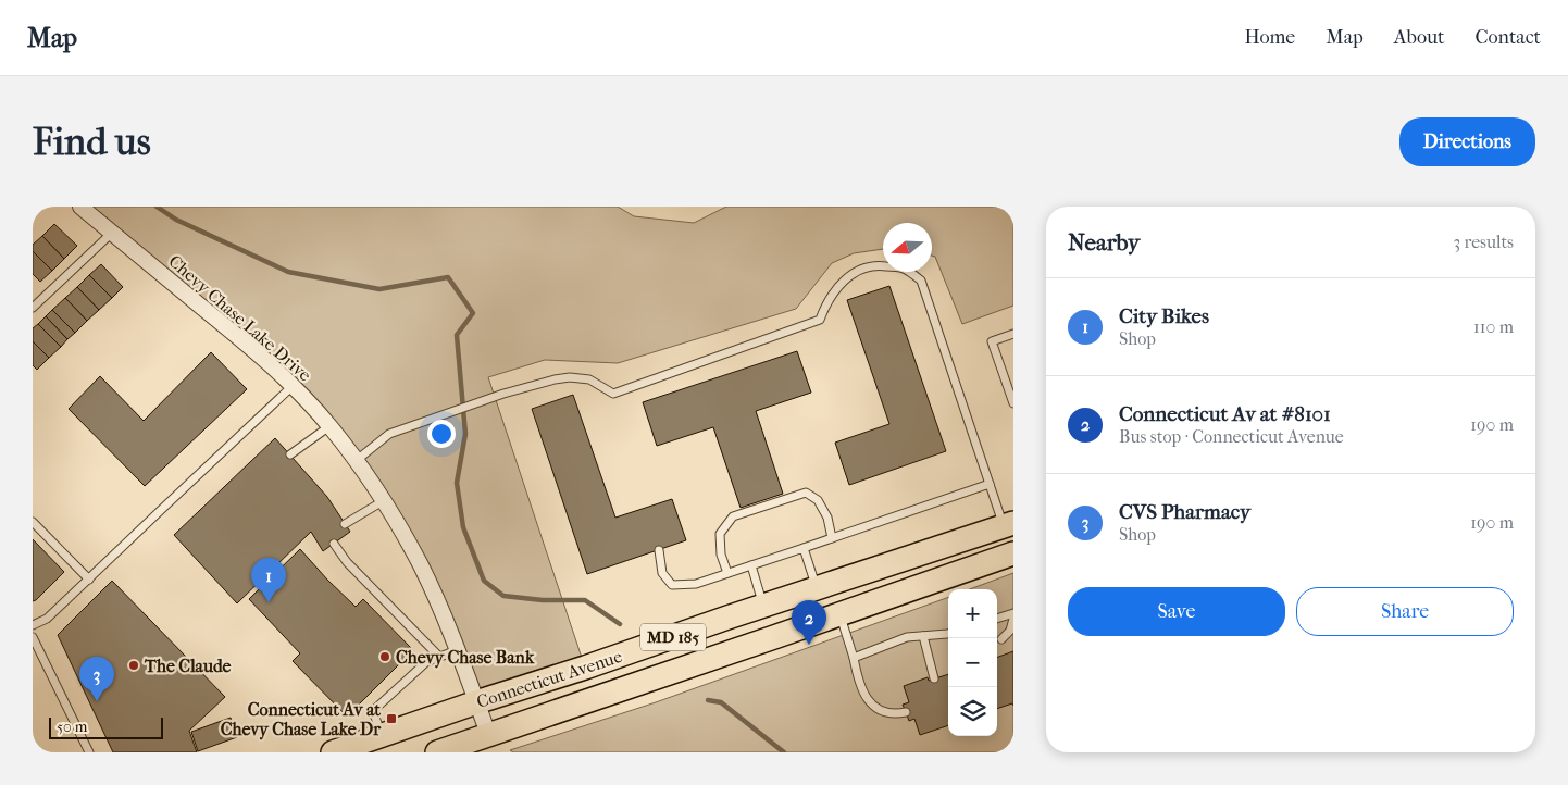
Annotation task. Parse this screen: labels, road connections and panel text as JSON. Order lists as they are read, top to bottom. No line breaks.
{"streets":{"main road":["MD 185","Connecticut Avenue"],"street":["Chevy Chase Lake Drive"]},"crossings":[["Chevy Chase Lake Drive","Connecticut Avenue"]],"places":{"other":["Chevy Chase Bank","The Claude"],"transit":["Connecticut Av at Chevy Chase Lake Dr"]},"scale_bar":"50 m","north":"left","page":{"header":"Map","nav":["Home","Map","About","Contact"],"buttons":["Directions",["Save","Share"]],"title":"Find us","heading":["Nearby","3 results"],"list":[{"mark":"1","name":"City Bikes","note":"Shop","value":"110 m"},{"mark":"2","name":"Connecticut Av at #8101","note":"Bus stop · Connecticut Avenue","value":"190 m"},{"mark":"3","name":"CVS Pharmacy","note":"Shop","value":"190 m"}],"pins":["1","2","3"],"map_buttons":["+","−"],"scale":"50 m"}}
